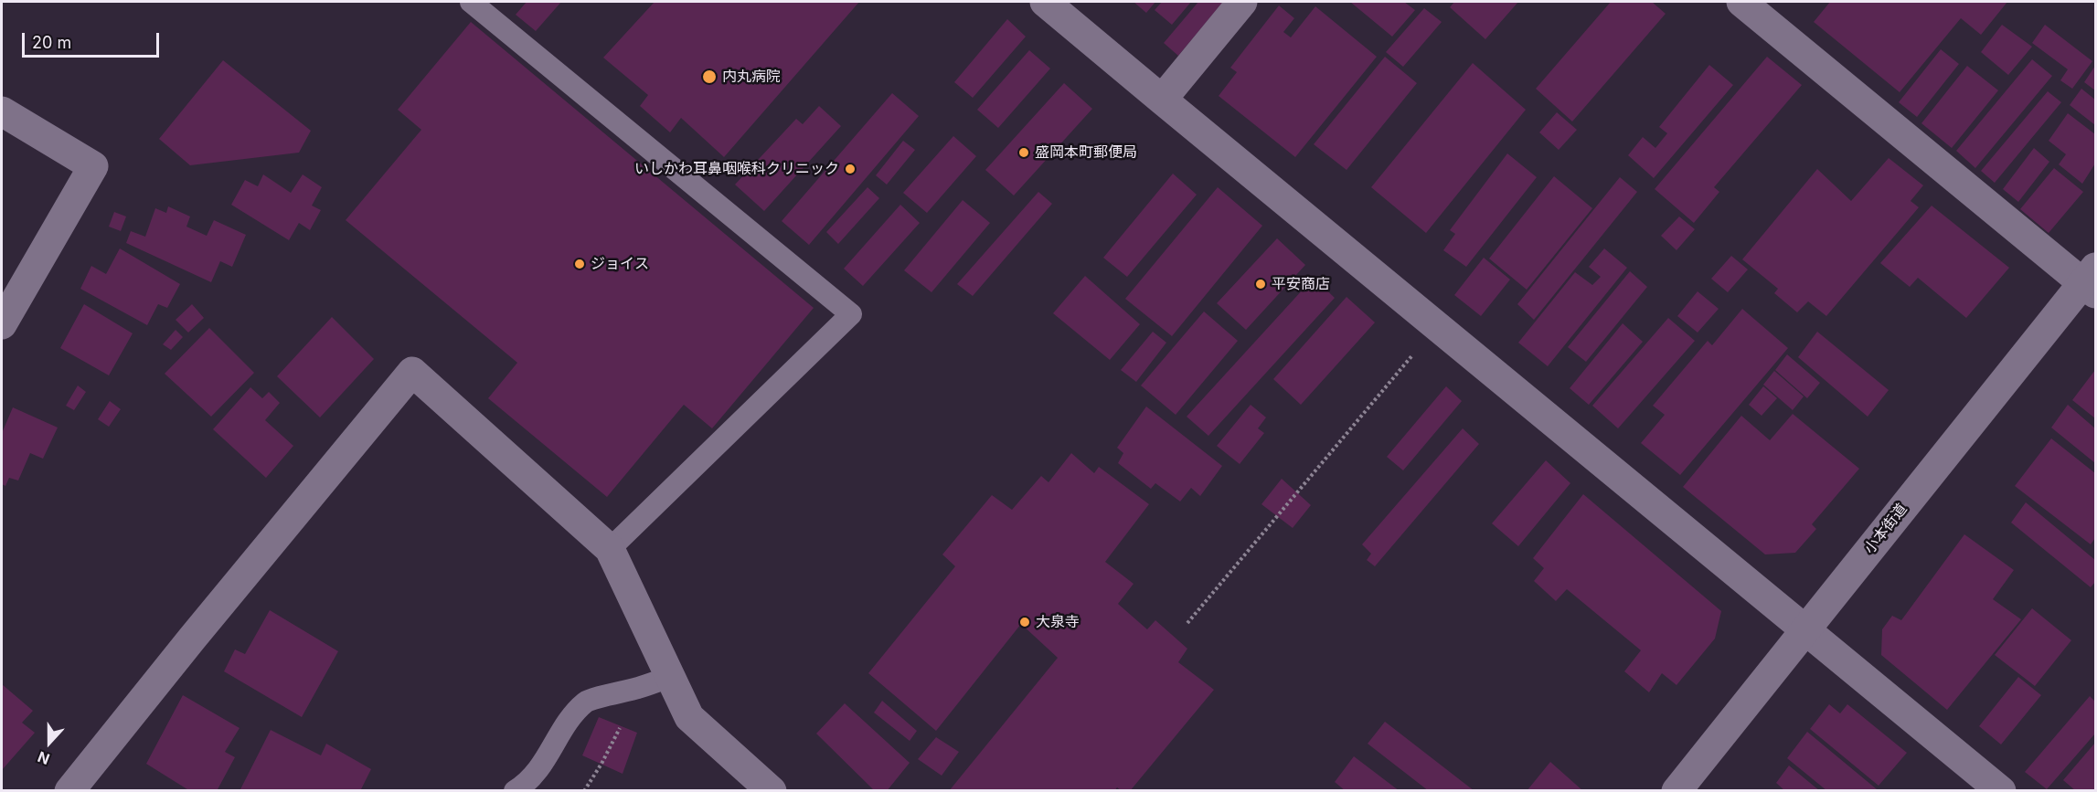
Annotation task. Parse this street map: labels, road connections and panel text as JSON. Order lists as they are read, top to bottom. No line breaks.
{"streets":{"street":["小本街道"]},"places":["内丸病院","盛岡本町郵便局","いしかわ耳鼻咽喉科クリニック","ジョイス","平安商店","大泉寺"],"scale_bar":"20 m","north":"bottom"}
